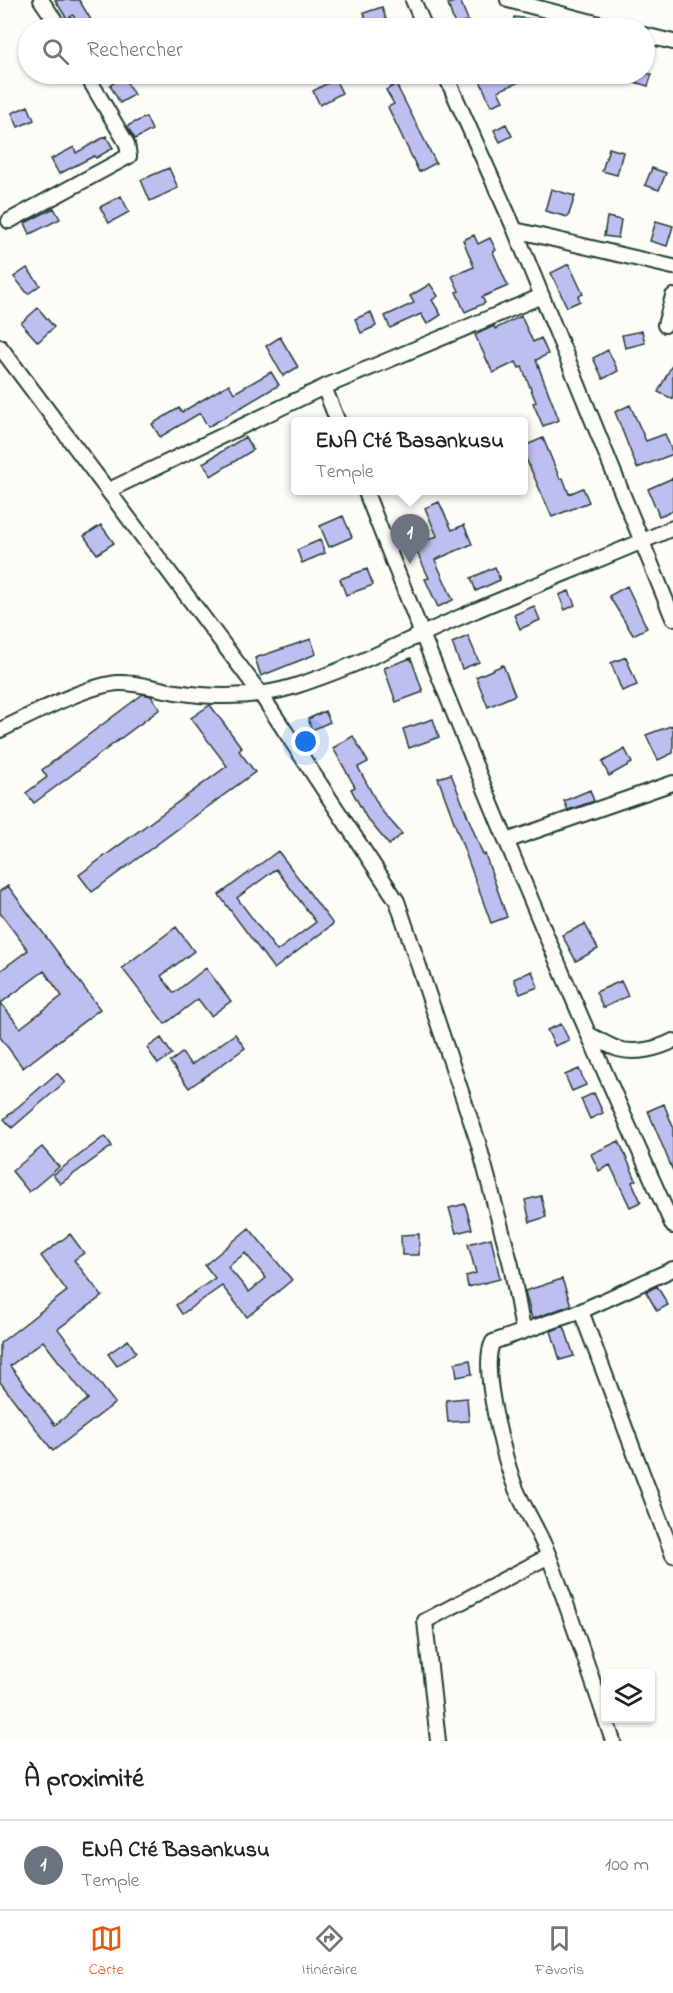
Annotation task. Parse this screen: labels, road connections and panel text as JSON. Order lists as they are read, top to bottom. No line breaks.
{"page":{"search":"Rechercher","popup":["ENA Cté Basankusu","Temple"],"pins":"1","heading":"À proximité","list":[{"mark":"1","name":"ENA Cté Basankusu","note":"Temple","value":"100 m"}],"nav":["Carte","Itinéraire","Favoris"]}}
